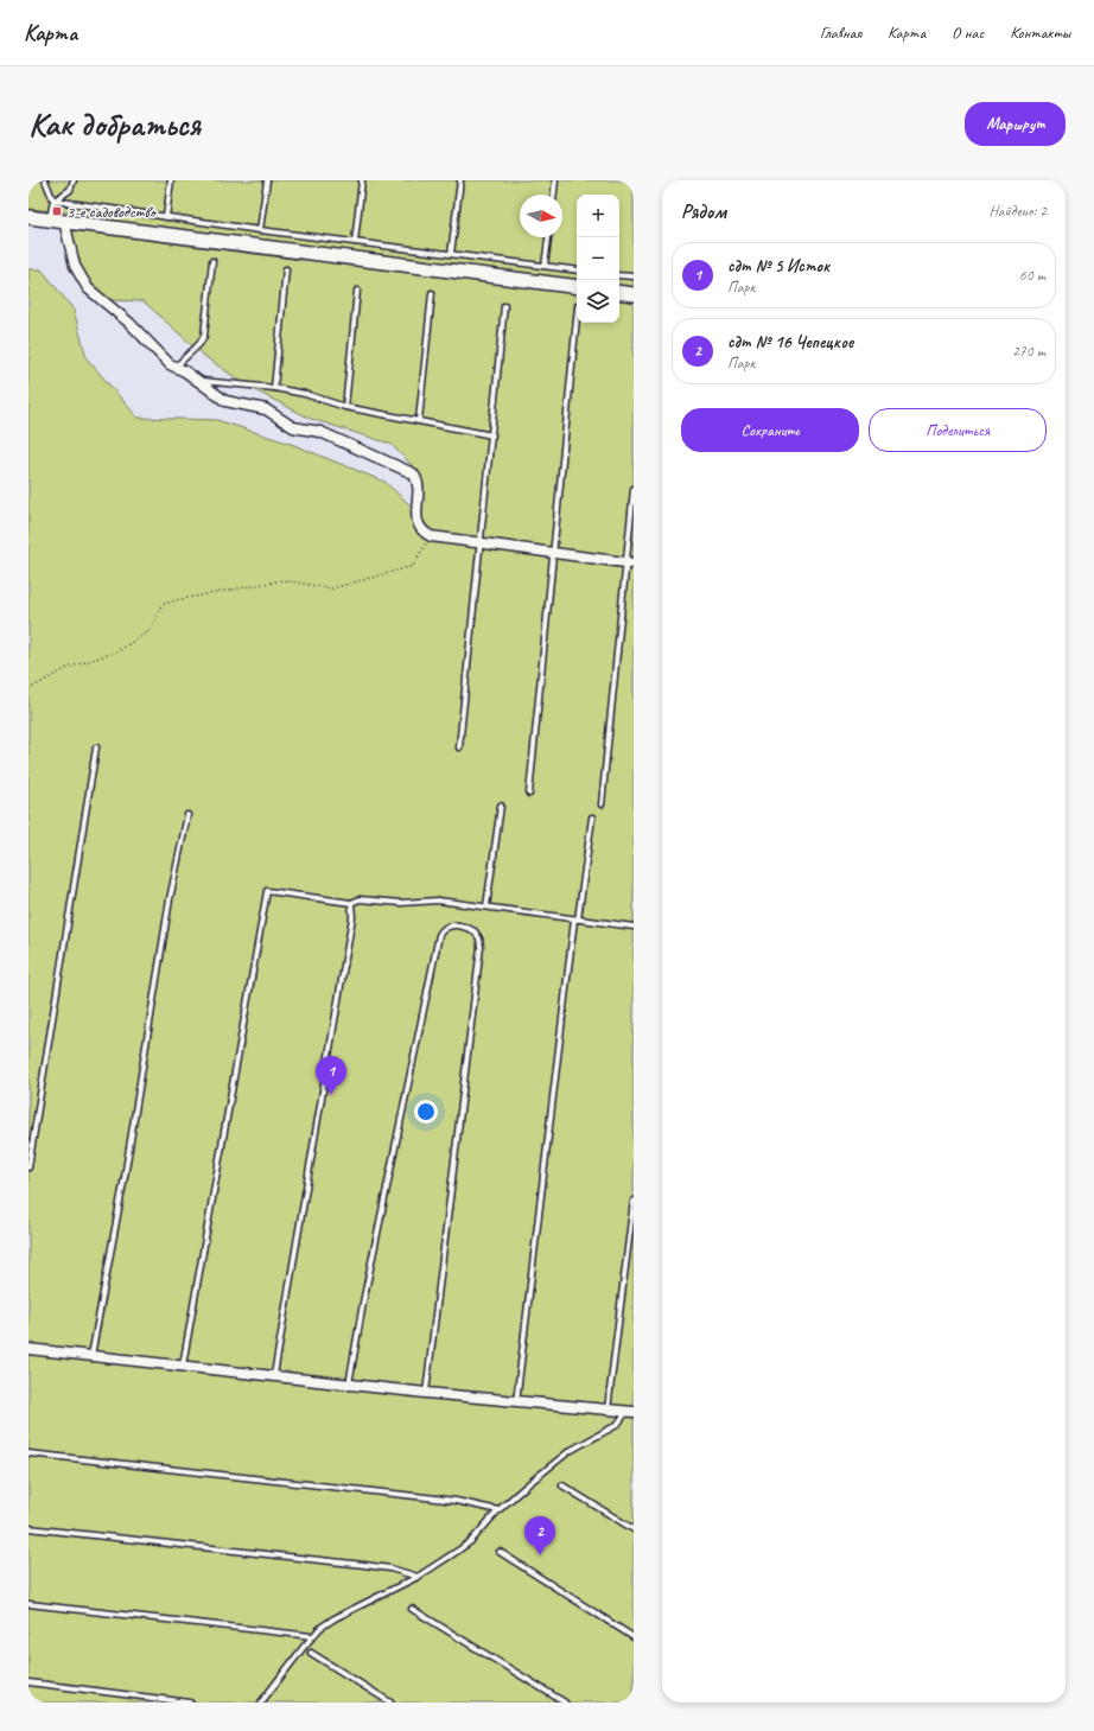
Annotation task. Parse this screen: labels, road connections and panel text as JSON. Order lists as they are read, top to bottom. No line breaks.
{"places":{"transit":["3-е садоводство"]},"north":"right","page":{"header":"Карта","nav":["Главная","Карта","О нас","Контакты"],"buttons":["Маршрут",["Сохранить","Поделиться"]],"title":"Как добраться","heading":["Рядом","Найдено: 2"],"map_buttons":["+","−"],"list":[{"mark":"1","name":"сдт № 5 Исток","note":"Парк","value":"60 m"},{"mark":"2","name":"сдт № 16 Чепецкое","note":"Парк","value":"270 m"}],"pins":["1","2"]}}
